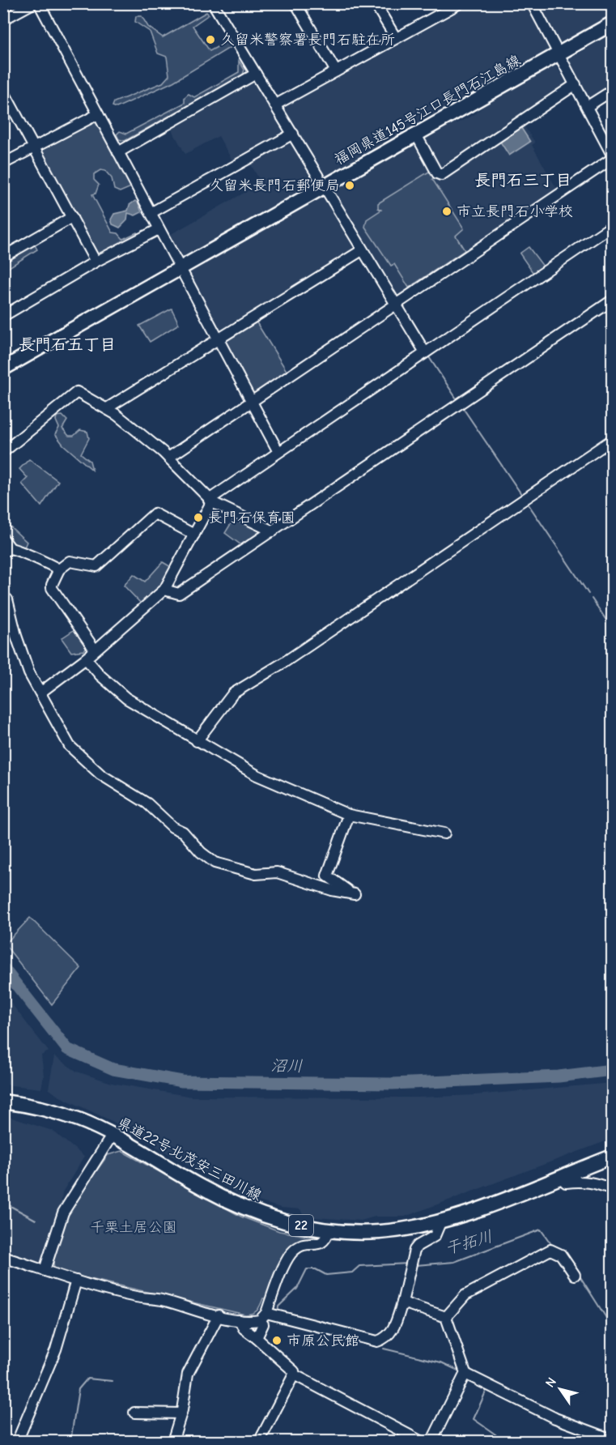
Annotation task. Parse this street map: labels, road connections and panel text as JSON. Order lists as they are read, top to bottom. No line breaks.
{"streets":{"main road":["福岡県道145号江口長門石江島線","県道22号北茂安三田川線","22"]},"districts":["長門石三丁目","長門石五丁目"],"water":["沼川","干拓川"],"parks":["千栗土居公園"],"places":["久留米警察署長門石駐在所","久留米長門石郵便局","市立長門石小学校","長門石保育園","市原公民館"],"north":"top left"}
